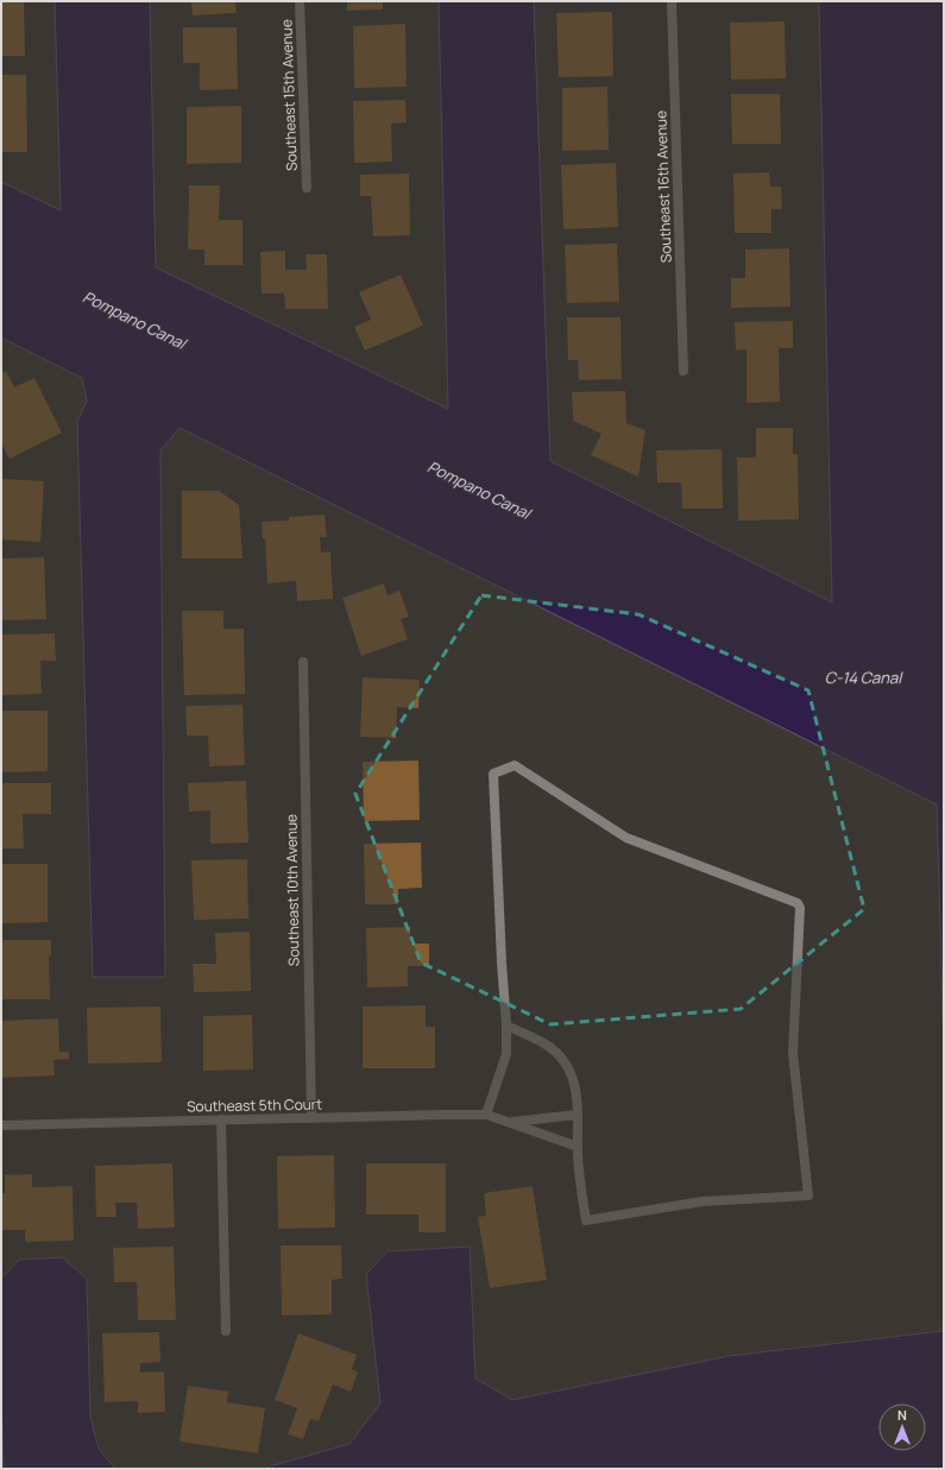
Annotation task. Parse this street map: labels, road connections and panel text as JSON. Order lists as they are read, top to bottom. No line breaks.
{"streets":{"street":["Southeast 15th Avenue","Southeast 16th Avenue","Southeast 10th Avenue","Southeast 5th Court"]},"crossings":[["Southeast 10th Avenue","Southeast 5th Court"]],"water":["Pompano Canal","C-14 Canal"],"north":"top"}
